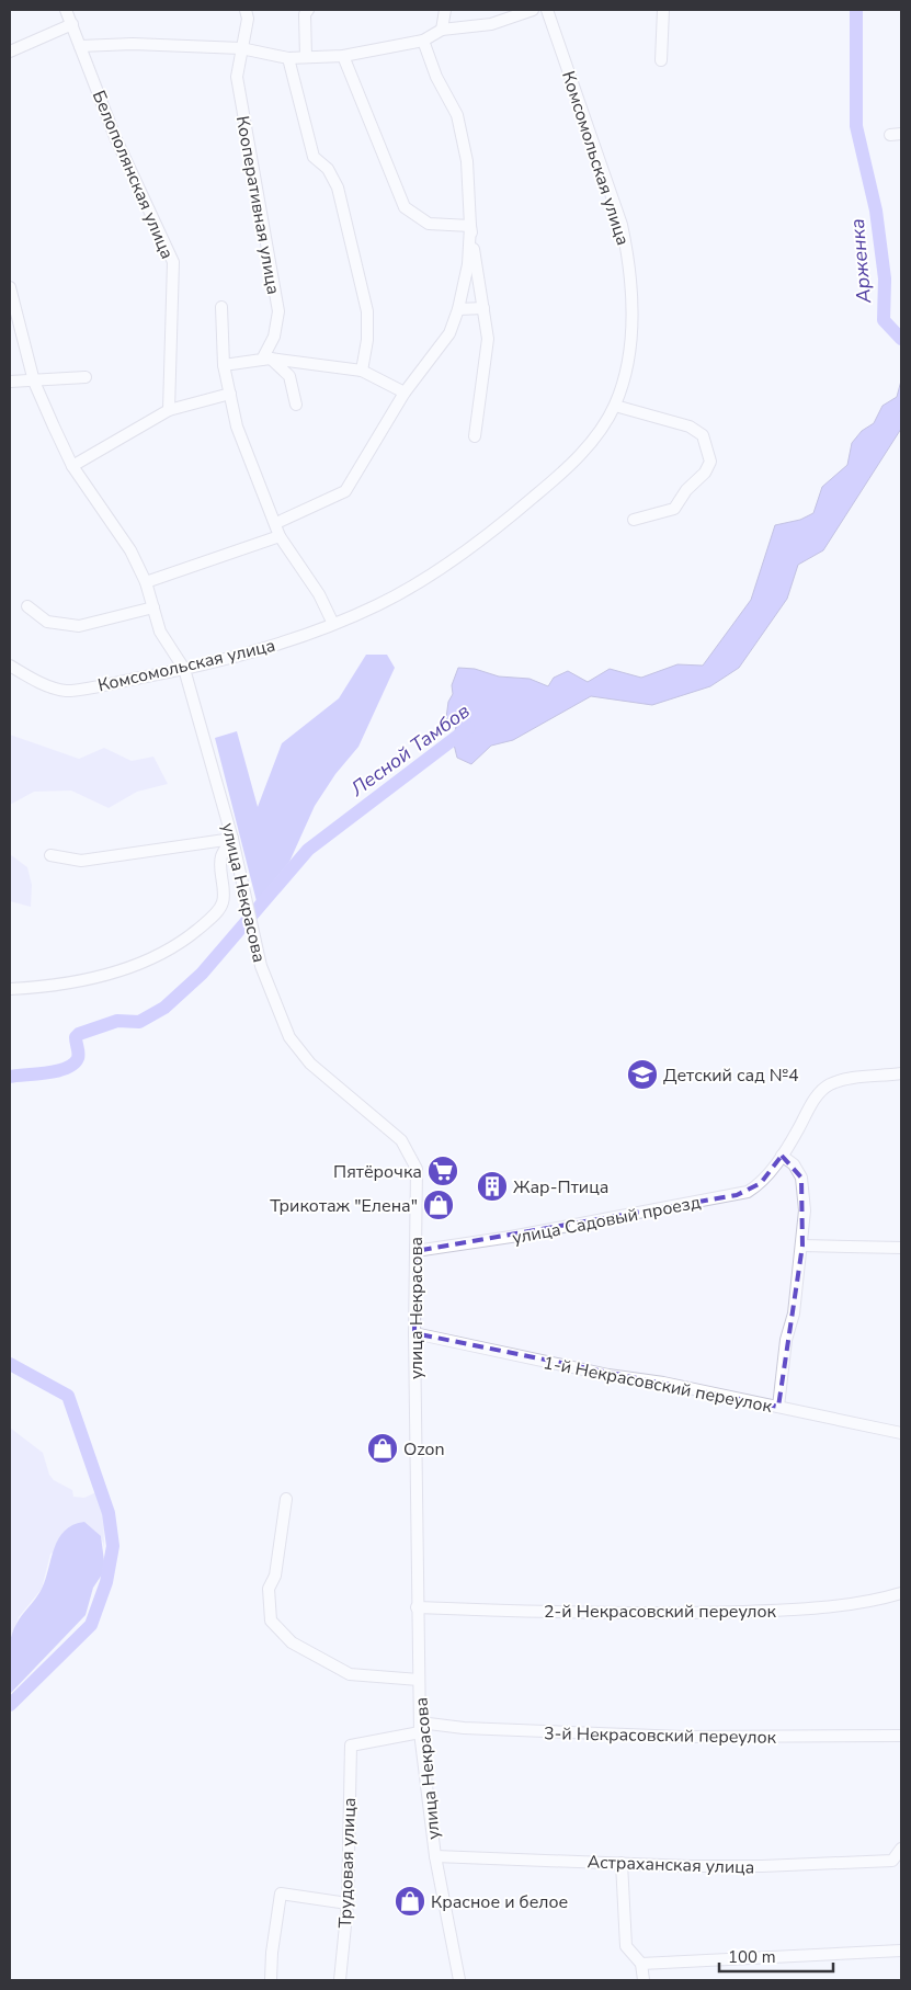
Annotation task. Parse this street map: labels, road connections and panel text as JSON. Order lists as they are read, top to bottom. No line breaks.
{"streets":{"street":["Комсомольская улица","Белополянская улица","Кооперативная улица","улица Некрасова","улица Садовый проезд","1-й Некрасовский переулок","2-й Некрасовский переулок","3-й Некрасовский переулок","Трудовая улица","Астраханская улица"]},"crossings":[["Комсомольская улица","улица Некрасова"],["улица Некрасова","улица Садовый проезд"],["улица Некрасова","1-й Некрасовский переулок"],["улица Некрасова","2-й Некрасовский переулок"],["улица Некрасова","3-й Некрасовский переулок"],["улица Некрасова","Астраханская улица"],["3-й Некрасовский переулок","Трудовая улица"]],"water":["Арженка","Лесной Тамбов"],"places":{"school or university":["Детский сад №4"],"supermarket":["Пятёрочка"],"building":["Жар-Птица"],"shop":["Трикотаж \"Елена\"","Ozon","Красное и белое"]},"scale_bar":"100 m"}
